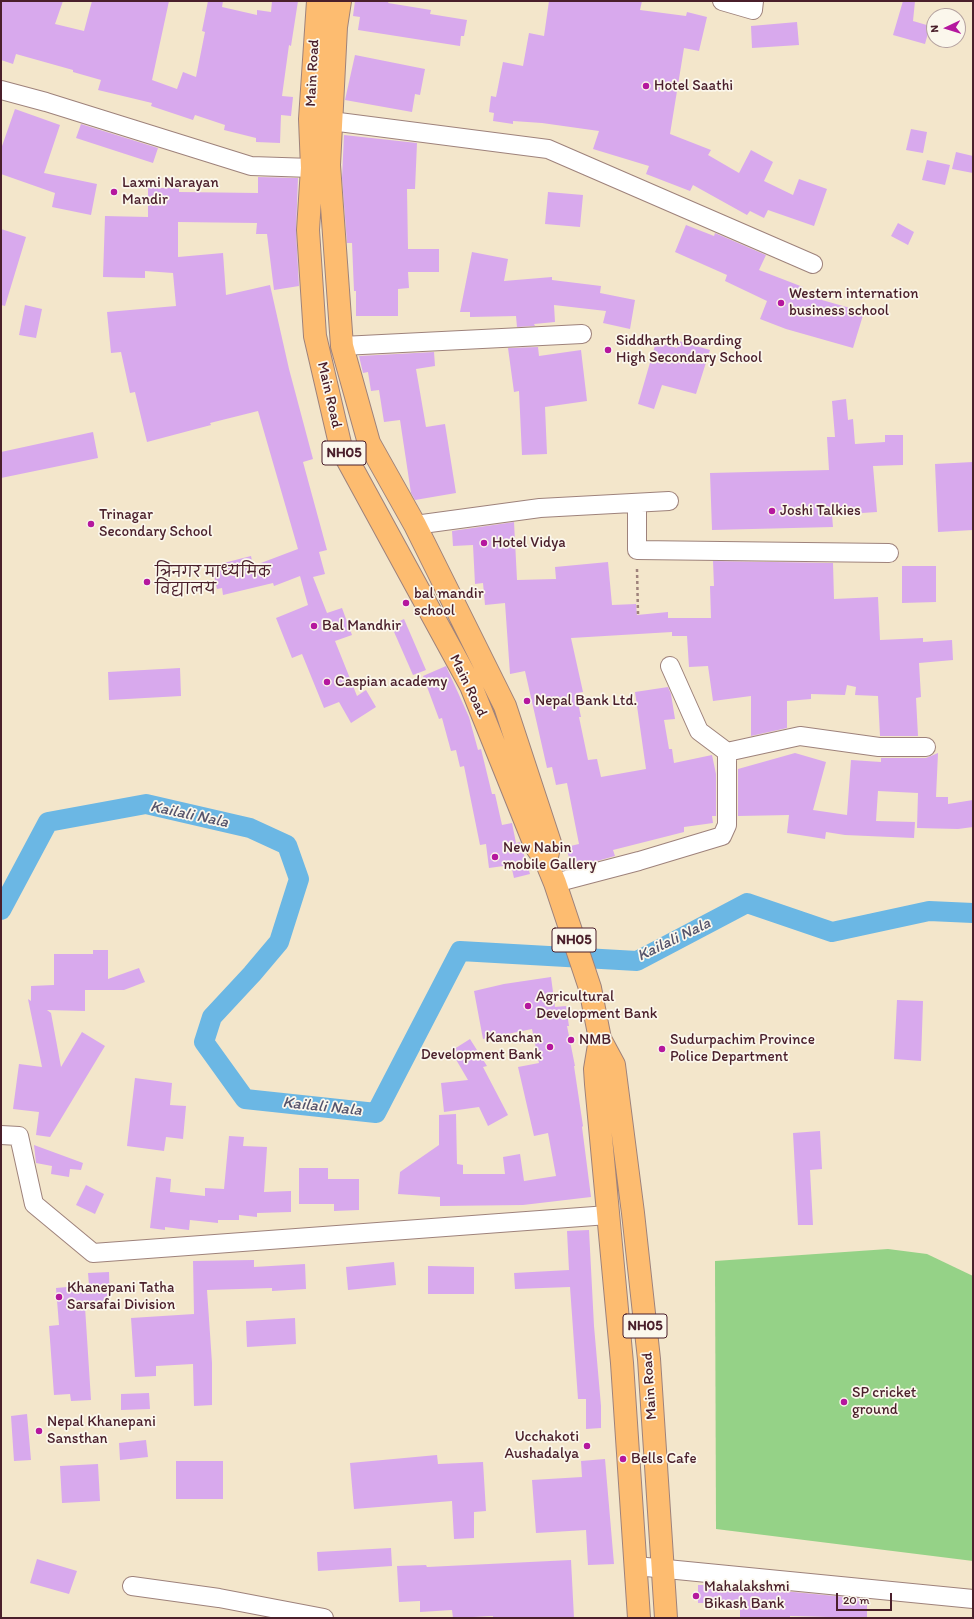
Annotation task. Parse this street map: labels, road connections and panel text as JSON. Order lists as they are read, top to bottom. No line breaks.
{"streets":{"main road":["Main Road","NH05"]},"water":["Kailali Nala"],"places":["Hotel Saathi","Laxmi Narayan Mandir","Western internation business school","Siddharth Boarding High Secondary School","Joshi Talkies","Trinagar Secondary School","Hotel Vidya","त्रिनगर माध्यमिक विद्यालय","bal mandir school","Bal Mandhir","Caspian academy","Nepal Bank Ltd.","New Nabin mobile Gallery","Agricultural Development Bank","NMB","Kanchan Development Bank","Sudurpachim Province Police Department","Khanepani Tatha Sarsafai Division","SP cricket ground","Nepal Khanepani Sansthan","Ucchakoti Aushadalya","Bells Cafe","Mahalakshmi Bikash Bank"],"scale_bar":"20 m","north":"left"}
